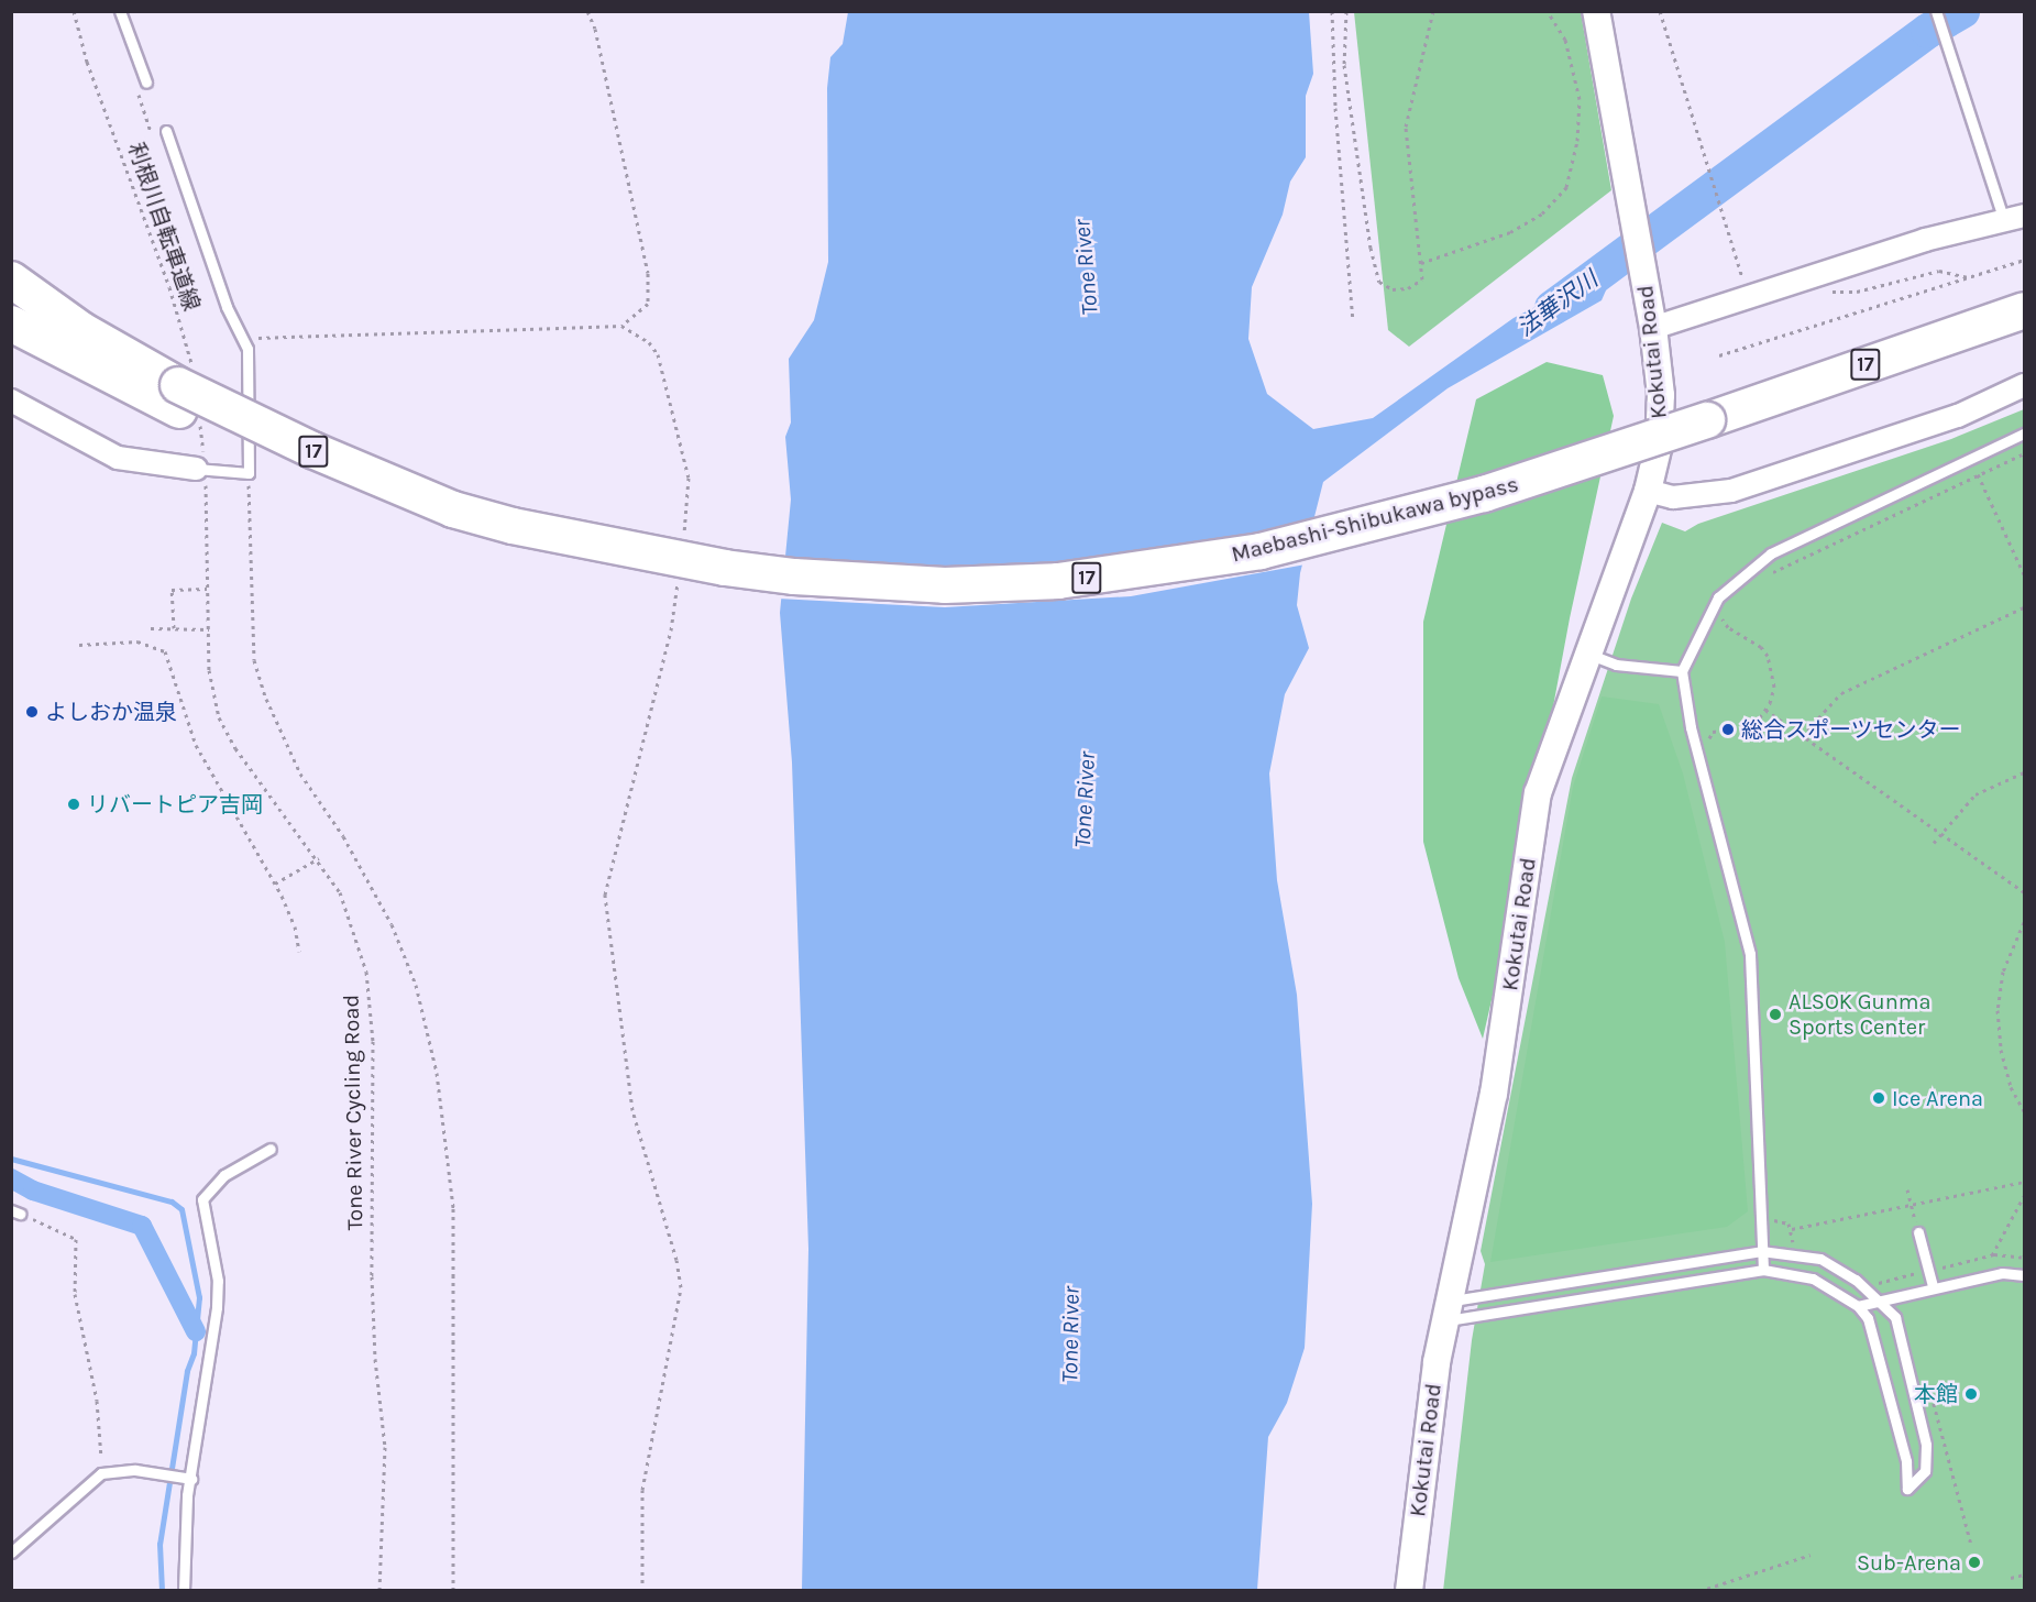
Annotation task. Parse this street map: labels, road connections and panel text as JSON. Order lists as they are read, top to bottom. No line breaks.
{"streets":{"highway":["17","Maebashi-Shibukawa bypass"],"street":["Kokutai Road"],"path":["利根川自転車道線","Tone River Cycling Road"]},"crossings":[["利根川自転車道線","Maebashi-Shibukawa bypass"],["利根川自転車道線","Tone River Cycling Road"]],"water":["Tone River","法華沢川"],"places":["よしおか温泉","総合スポーツセンター","リバートピア吉岡","ALSOK Gunma Sports Center","Ice Arena","本館","Sub-Arena"]}
